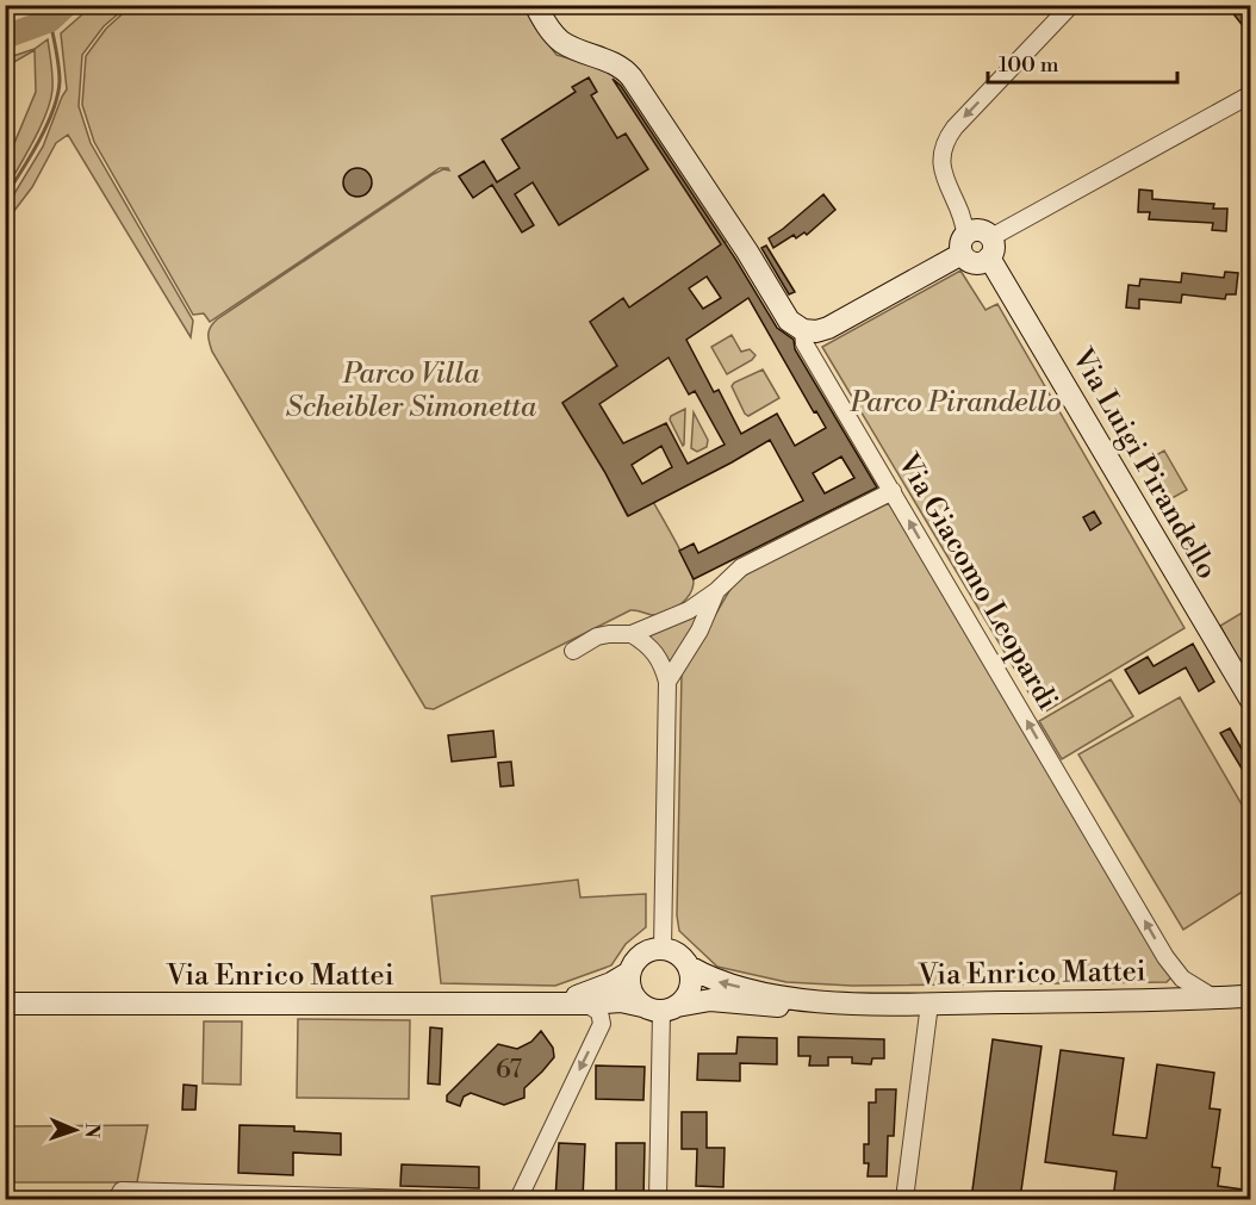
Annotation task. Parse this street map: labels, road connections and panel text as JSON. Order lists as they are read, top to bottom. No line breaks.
{"streets":{"street":["Via Luigi Pirandello","Via Giacomo Leopardi","Via Enrico Mattei"]},"crossings":[["Via Giacomo Leopardi","Via Enrico Mattei"]],"one_way":["Via Giacomo Leopardi"],"parks":["Parco Villa Scheibler Simonetta","Parco Pirandello"],"house_numbers":["67"],"scale_bar":"100 m","north":"right"}
